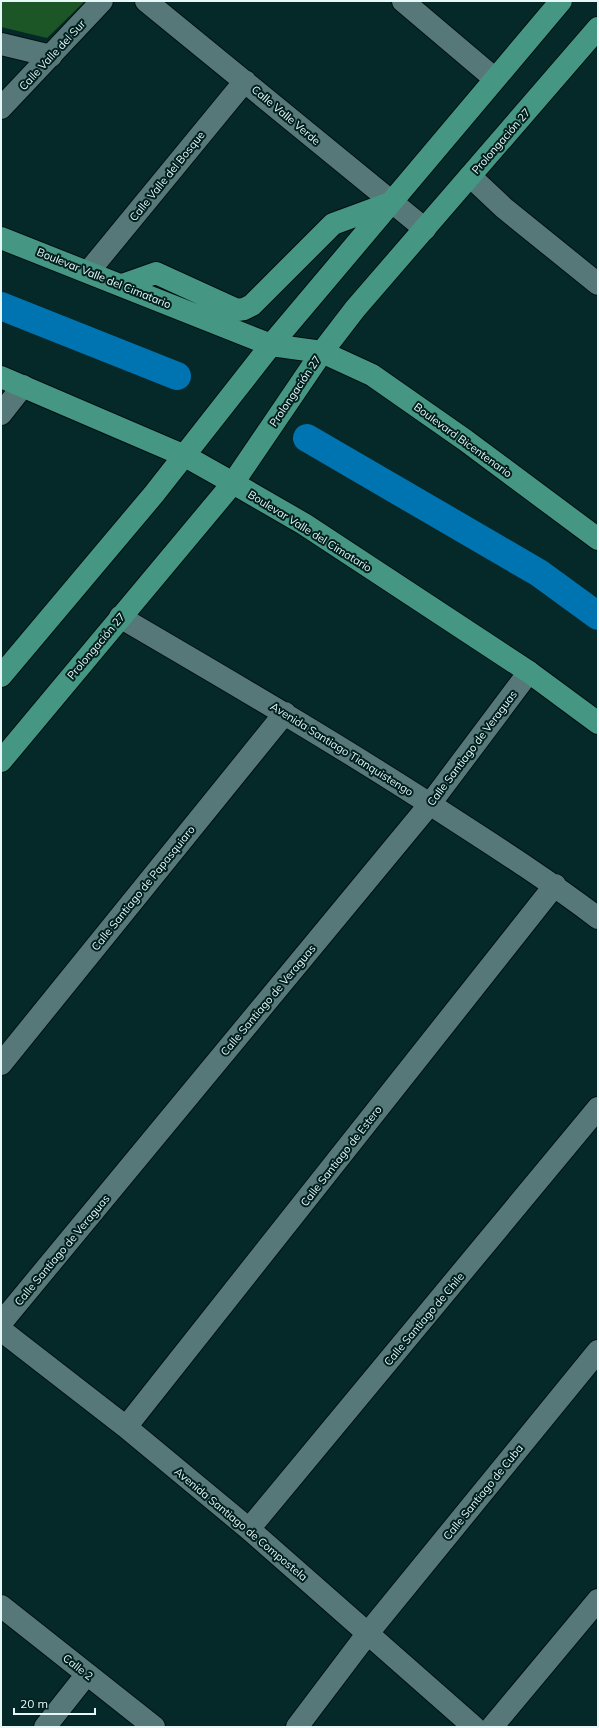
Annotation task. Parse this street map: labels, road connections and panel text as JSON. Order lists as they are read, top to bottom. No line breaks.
{"streets":{"main road":["Prolongación 27","Boulevar Valle del Cimatario","Boulevard Bicentenario"],"street":["Calle Valle del Sur","Calle Valle Verde","Calle Valle del Bosque","Calle Santiago de Veraguas","Avenida Santiago Tianquistengo","Calle Santiago de Papasquiaro","Calle Santiago de Estero","Calle Santiago de Chile","Calle Santiago de Cuba","Avenida Santiago de Compostela","Calle 2"]},"crossings":[["Calle Valle Verde","Prolongación 27"],["Calle Valle Verde","Calle Valle del Bosque"],["Prolongación 27","Boulevar Valle del Cimatario"],["Prolongación 27","Boulevard Bicentenario"],["Prolongación 27","Avenida Santiago Tianquistengo"],["Calle Valle del Bosque","Boulevar Valle del Cimatario"],["Boulevar Valle del Cimatario","Boulevard Bicentenario"],["Boulevar Valle del Cimatario","Calle Santiago de Veraguas"],["Calle Santiago de Veraguas","Avenida Santiago Tianquistengo"],["Avenida Santiago Tianquistengo","Calle Santiago de Papasquiaro"],["Avenida Santiago Tianquistengo","Calle Santiago de Estero"],["Calle Santiago de Estero","Avenida Santiago de Compostela"],["Calle Santiago de Chile","Avenida Santiago de Compostela"],["Calle Santiago de Cuba","Avenida Santiago de Compostela"]],"scale_bar":"20 m"}
